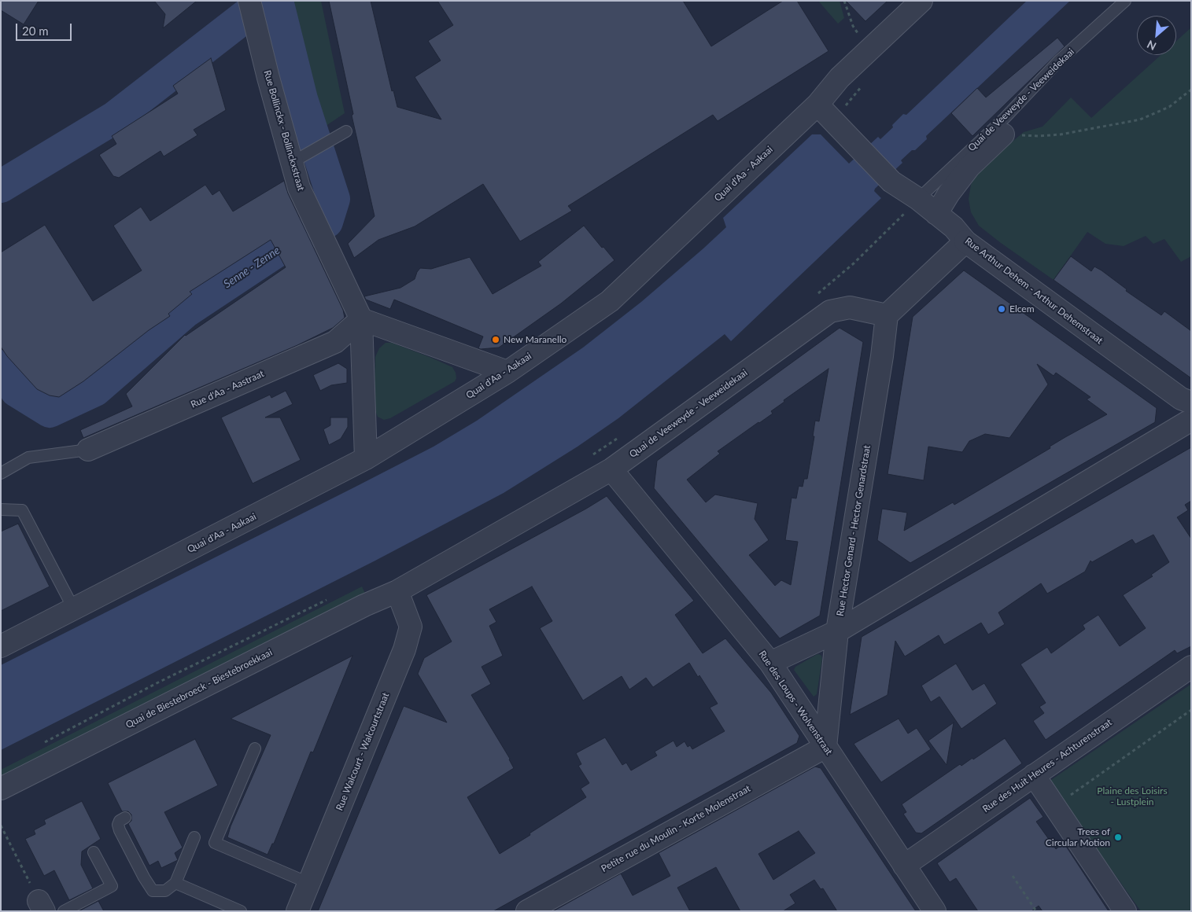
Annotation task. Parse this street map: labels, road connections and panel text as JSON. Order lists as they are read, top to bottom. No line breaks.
{"streets":{"street":["Quai de Veeweyde - Veeweidekaai","Rue Bollinckx - Bollinckxstraat","Quai d'Aa - Aakaai","Rue Arthur Dehem - Arthur Dehemstraat","Rue d'Aa - Aastraat","Rue Hector Genard - Hector Genardstraat","Quai de Biestebroeck - Biestebroekkaai","Rue des Loups - Wolvenstraat","Rue Walcourt - Walcourtstraat","Rue des Huit Heures - Achturenstraat","Petite rue du Moulin - Korte Molenstraat"]},"crossings":[["Quai de Veeweyde - Veeweidekaai","Rue Arthur Dehem - Arthur Dehemstraat"],["Quai de Veeweyde - Veeweidekaai","Rue Hector Genard - Hector Genardstraat"],["Quai de Veeweyde - Veeweidekaai","Quai de Biestebroeck - Biestebroekkaai"],["Quai de Veeweyde - Veeweidekaai","Rue des Loups - Wolvenstraat"],["Quai de Veeweyde - Veeweidekaai","Rue Walcourt - Walcourtstraat"],["Rue Bollinckx - Bollinckxstraat","Quai d'Aa - Aakaai"],["Rue Bollinckx - Bollinckxstraat","Rue d'Aa - Aastraat"],["Quai d'Aa - Aakaai","Rue Arthur Dehem - Arthur Dehemstraat"],["Rue Hector Genard - Hector Genardstraat","Rue des Loups - Wolvenstraat"],["Rue Hector Genard - Hector Genardstraat","Petite rue du Moulin - Korte Molenstraat"],["Quai de Biestebroeck - Biestebroekkaai","Rue Walcourt - Walcourtstraat"],["Rue des Loups - Wolvenstraat","Rue des Huit Heures - Achturenstraat"],["Rue des Loups - Wolvenstraat","Petite rue du Moulin - Korte Molenstraat"]],"water":["Senne - Zenne"],"parks":["Plaine des Loisirs - Lustplein"],"places":["Elcem","New Maranello","Trees of Circular Motion"],"scale_bar":"20 m","north":"bottom left"}
